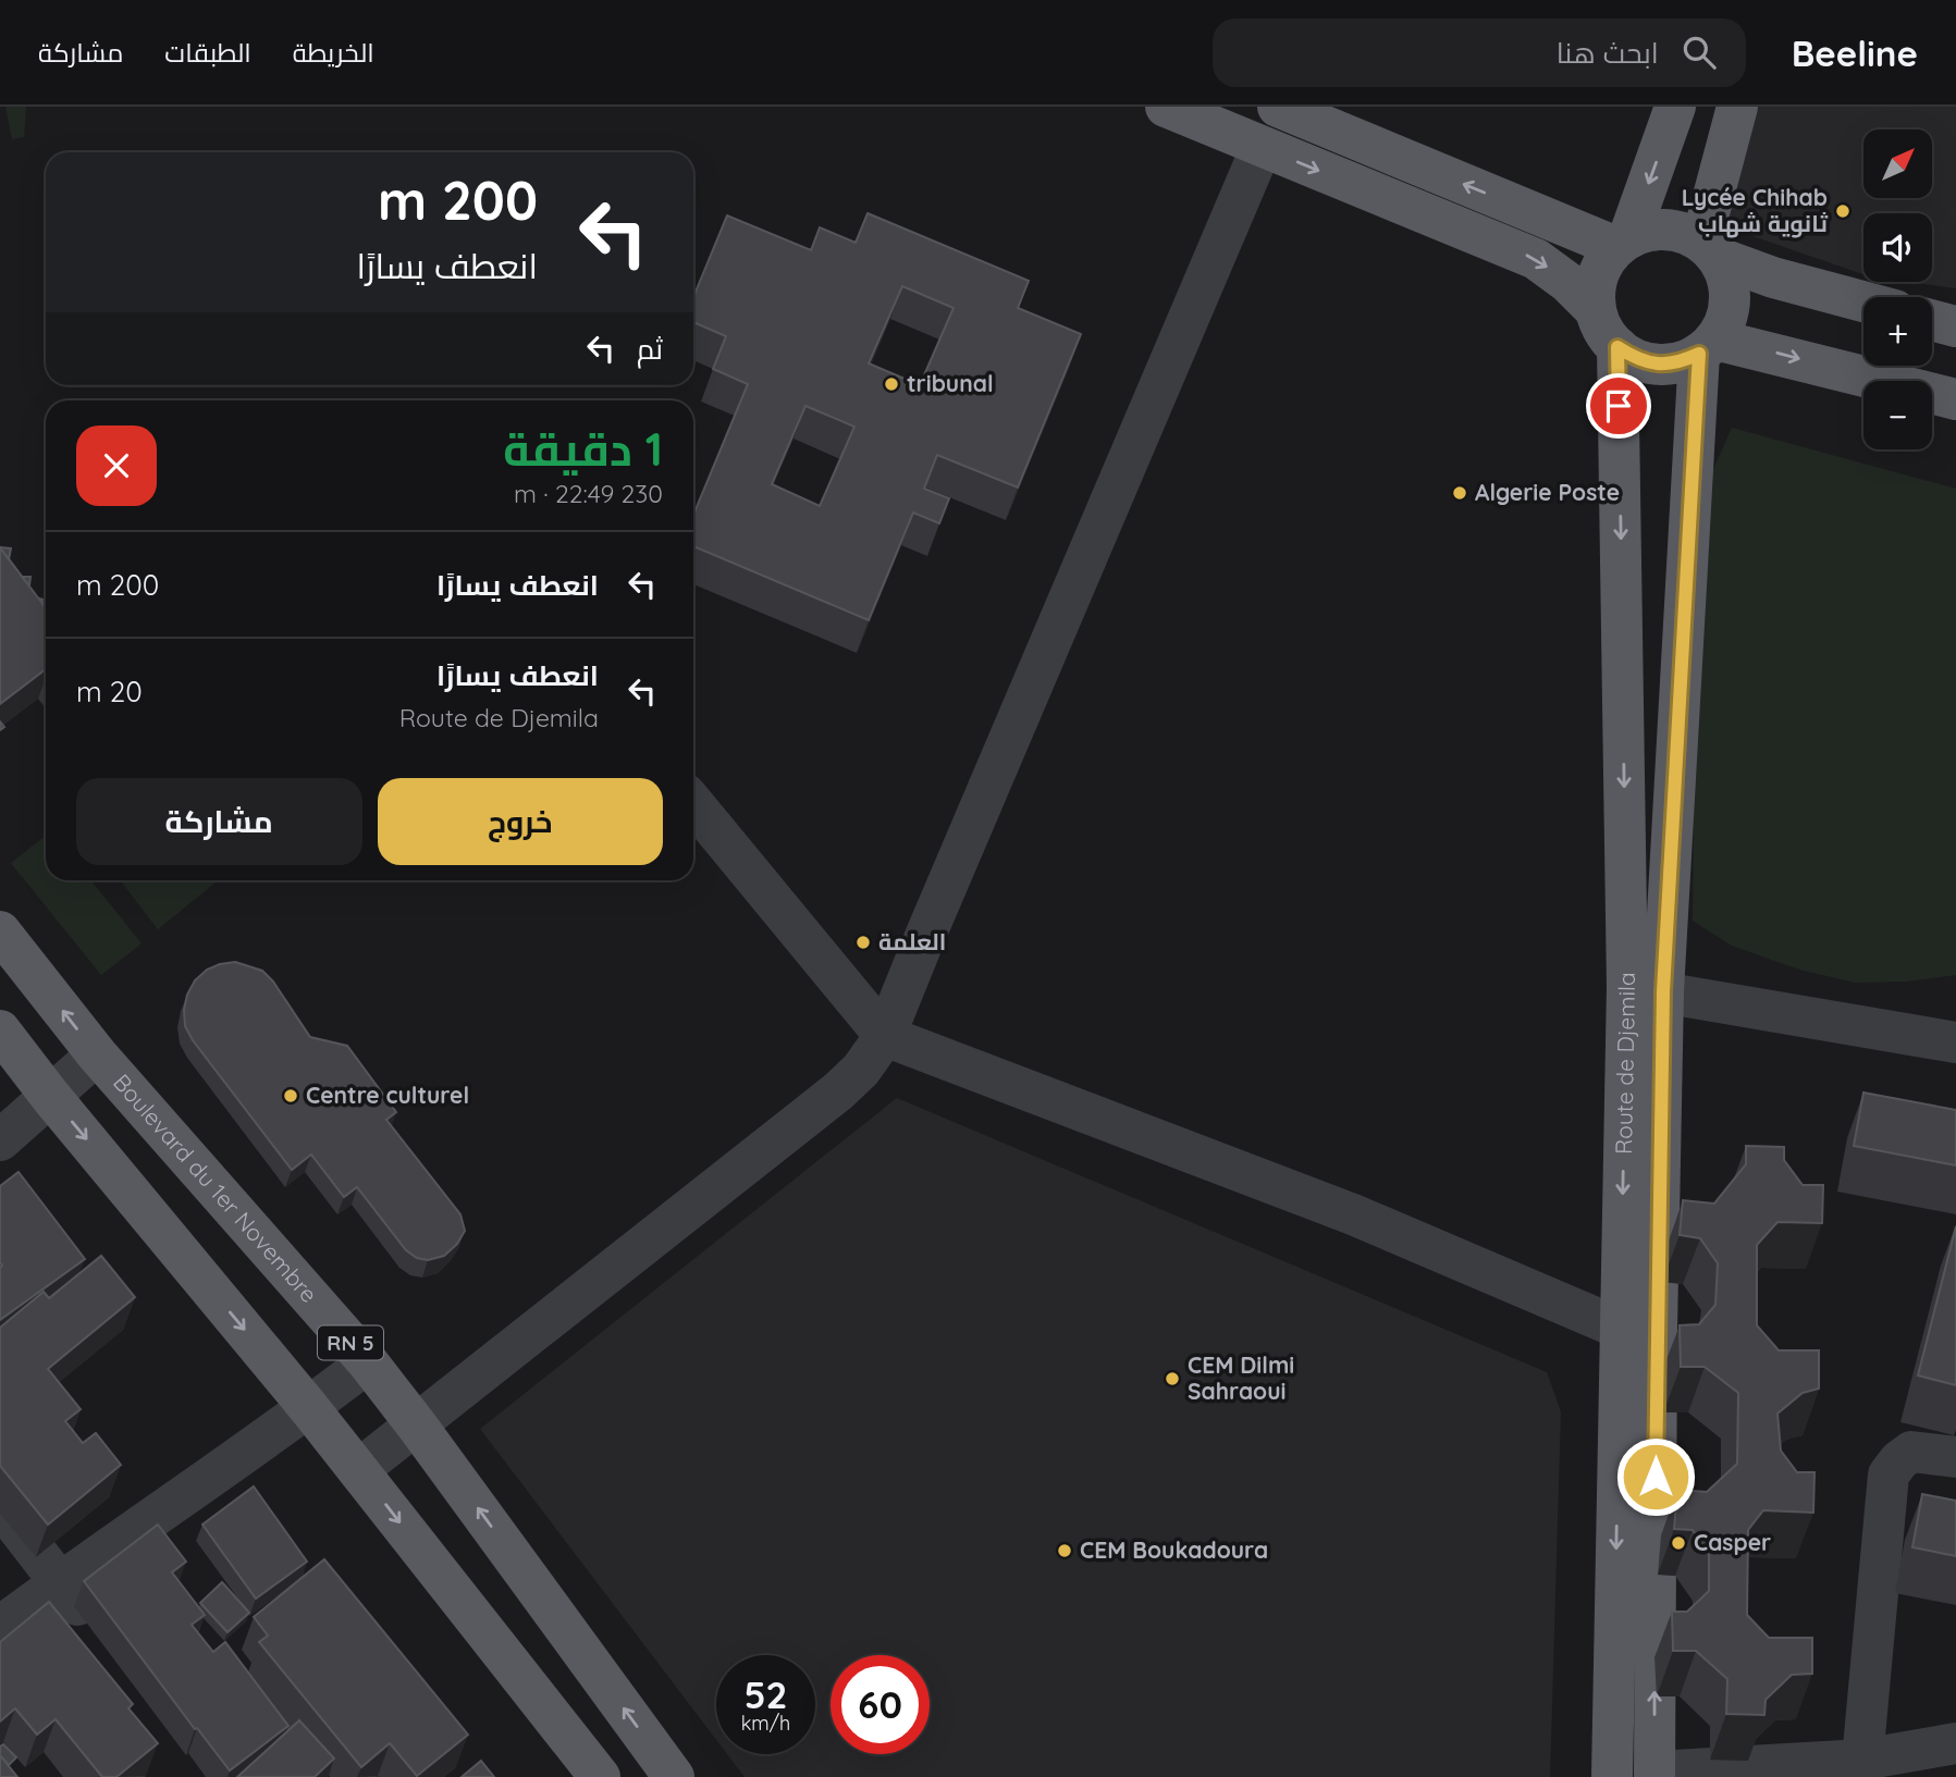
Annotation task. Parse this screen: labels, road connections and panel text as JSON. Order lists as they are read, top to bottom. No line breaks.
{"streets":{"main road":["Route de Djemila","Boulevard du 1er Novembre","RN 5"]},"places":["Lycée Chihab ثانوية شهاب","tribunal","Algerie Poste","العلمة","Centre culturel","CEM Dilmi Sahraoui","Casper","CEM Boukadoura"],"north":"top right","page":{"header":"Beeline","search":"ابحث هنا","nav":["الخريطة","الطبقات","مشاركة"],"map_buttons":["+","−"],"turn":["200 m","انعطف يسارًا"],"then":"ثم","heading":["1 دقيقة","230 m · 22:49"],"list":[{"name":"انعطف يسارًا","value":"200 m"},{"name":"انعطف يسارًا","note":"Route de Djemila","value":"20 m"}],"buttons":["خروج","مشاركة"],"speed":"52 km/h","limit":"60"}}
